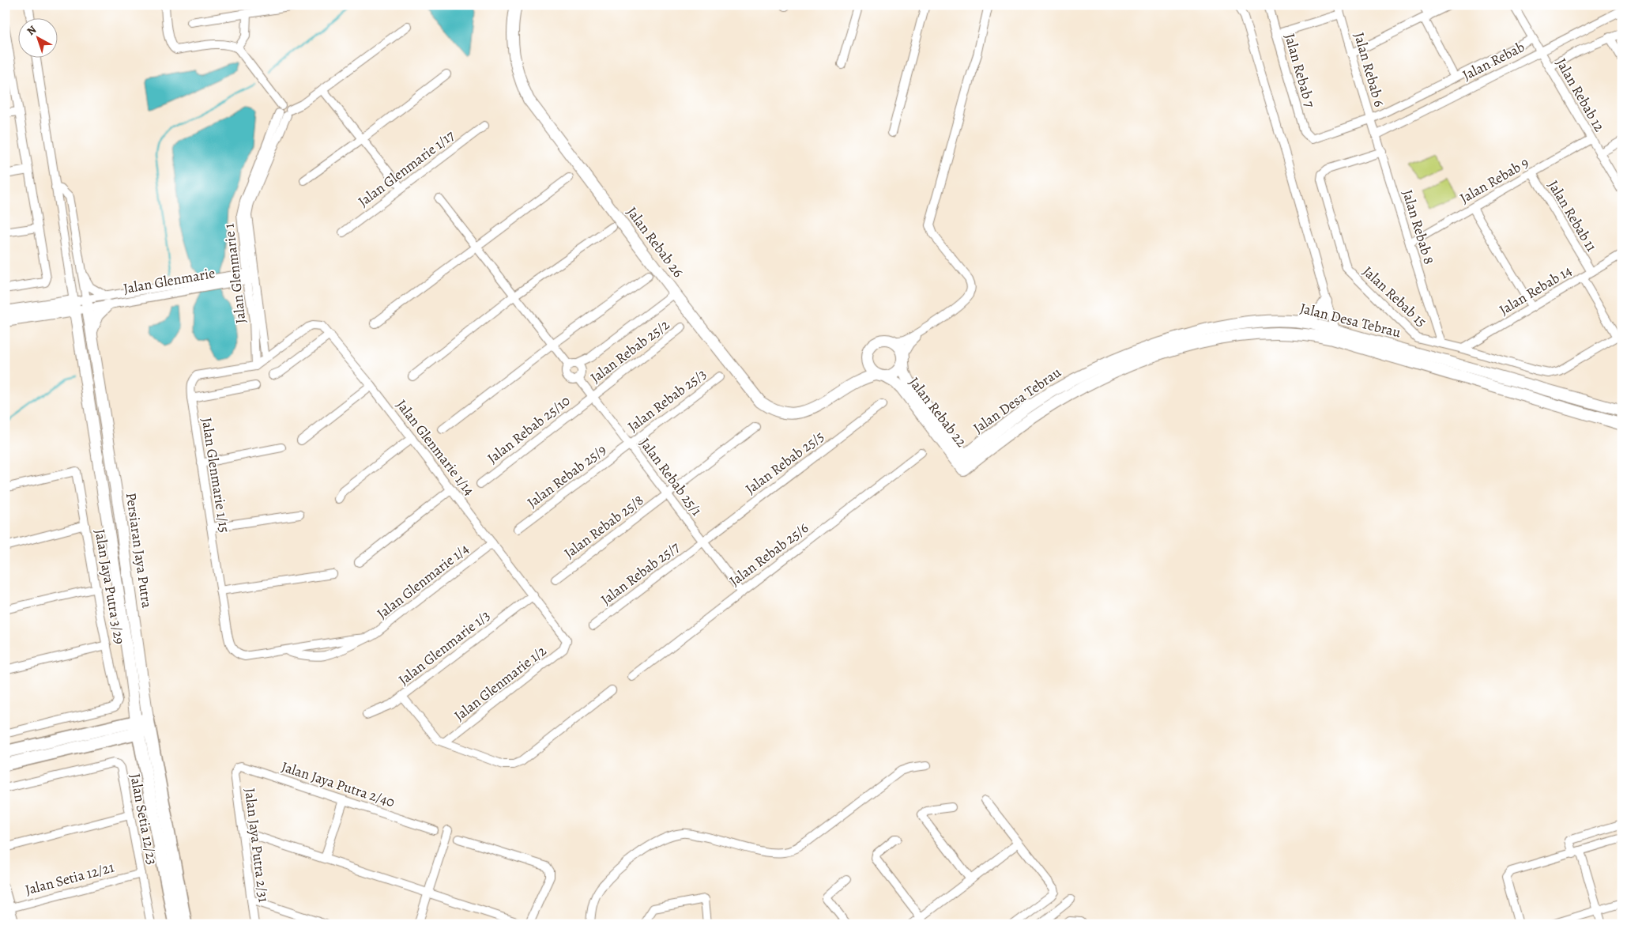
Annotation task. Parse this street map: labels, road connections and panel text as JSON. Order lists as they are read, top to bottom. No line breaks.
{"streets":{"main road":["Persiaran Jaya Putra"],"street":["Jalan Rebab","Jalan Rebab 6","Jalan Rebab 7","Jalan Rebab 12","Jalan Glenmarie 1/17","Jalan Rebab 9","Jalan Rebab 11","Jalan Rebab 8","Jalan Rebab 26","Jalan Glenmarie 1","Jalan Glenmarie","Jalan Rebab 14","Jalan Rebab 15","Jalan Desa Tebrau","Jalan Rebab 25/2","Jalan Rebab 25/3","Jalan Rebab 22","Jalan Rebab 25/10","Jalan Glenmarie 1/14","Jalan Rebab 25/5","Jalan Glenmarie 1/15","Jalan Rebab 25/9","Jalan Rebab 25/1","Jalan Rebab 25/8","Jalan Rebab 25/6","Jalan Rebab 25/7","Jalan Glenmarie 1/4","Jalan Jaya Putra 3/29","Jalan Glenmarie 1/3","Jalan Glenmarie 1/2","Jalan Jaya Putra 2/40","Jalan Setia 12/23","Jalan Jaya Putra 2/31","Jalan Setia 12/21"]},"crossings":[["Jalan Rebab","Jalan Rebab 12"],["Jalan Rebab","Jalan Rebab 8"],["Jalan Rebab 6","Jalan Rebab 7"],["Jalan Rebab 6","Jalan Rebab 8"],["Jalan Rebab 7","Jalan Rebab 8"],["Jalan Rebab 12","Jalan Rebab 9"],["Jalan Rebab 9","Jalan Rebab 11"],["Jalan Rebab 9","Jalan Rebab 8"],["Jalan Rebab 11","Jalan Rebab 14"],["Jalan Rebab 8","Jalan Rebab 15"],["Jalan Rebab 26","Jalan Rebab 22"],["Jalan Glenmarie 1","Jalan Glenmarie"],["Jalan Glenmarie 1","Jalan Glenmarie 1/14"],["Jalan Glenmarie 1","Jalan Glenmarie 1/15"],["Jalan Glenmarie","Persiaran Jaya Putra"],["Jalan Rebab 14","Jalan Rebab 15"],["Jalan Desa Tebrau","Jalan Rebab 22"],["Jalan Rebab 25/2","Jalan Rebab 25/10"],["Jalan Rebab 25/2","Jalan Rebab 25/1"],["Jalan Rebab 25/3","Jalan Rebab 25/9"],["Jalan Rebab 25/3","Jalan Rebab 25/1"],["Jalan Rebab 25/10","Jalan Rebab 25/1"],["Jalan Glenmarie 1/14","Jalan Glenmarie 1/15"],["Jalan Glenmarie 1/14","Jalan Glenmarie 1/4"],["Jalan Glenmarie 1/14","Jalan Glenmarie 1/3"],["Jalan Glenmarie 1/14","Jalan Glenmarie 1/2"],["Jalan Rebab 25/5","Jalan Rebab 25/1"],["Jalan Rebab 25/5","Jalan Rebab 25/7"],["Jalan Glenmarie 1/15","Jalan Glenmarie 1/4"],["Jalan Rebab 25/9","Jalan Rebab 25/1"],["Jalan Rebab 25/1","Jalan Rebab 25/8"],["Jalan Rebab 25/1","Jalan Rebab 25/6"],["Jalan Rebab 25/1","Jalan Rebab 25/7"],["Jalan Jaya Putra 2/40","Jalan Jaya Putra 2/31"],["Jalan Setia 12/23","Jalan Setia 12/21"]],"north":"top left"}
